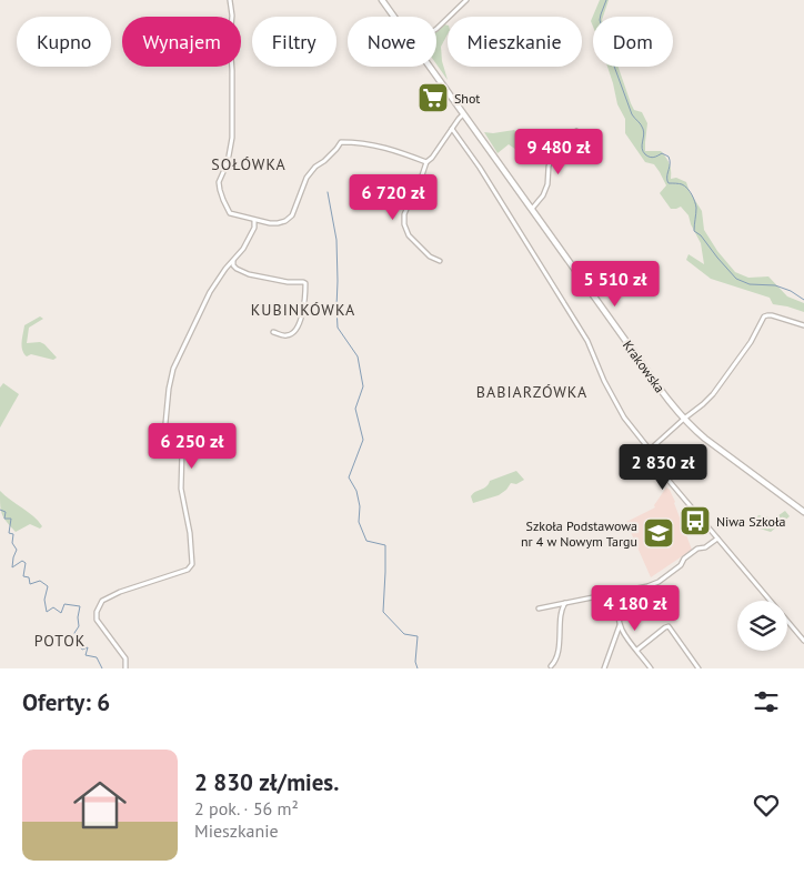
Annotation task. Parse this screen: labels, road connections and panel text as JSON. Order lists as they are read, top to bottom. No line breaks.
{"streets":{"main road":["Krakowska"]},"districts":["SOŁÓWKA","KUBINKÓWKA","BABIARZÓWKA","POTOK"],"places":{"supermarket":["Shot"],"bus stop":["Niwa Szkoła"],"school or university":["Szkoła Podstawowa nr 4 w Nowym Targu"]},"page":{"chip":["Kupno","Wynajem","Filtry","Nowe","Mieszkanie","Dom"],"price":["9 480 zł","6 720 zł","5 510 zł","6 250 zł","2 830 zł","4 180 zł"],"heading":"Oferty: 6","list":[{"name":"2 830 zł/mies.","note":"2 pok. · 56 m² · Mieszkanie"}]}}
